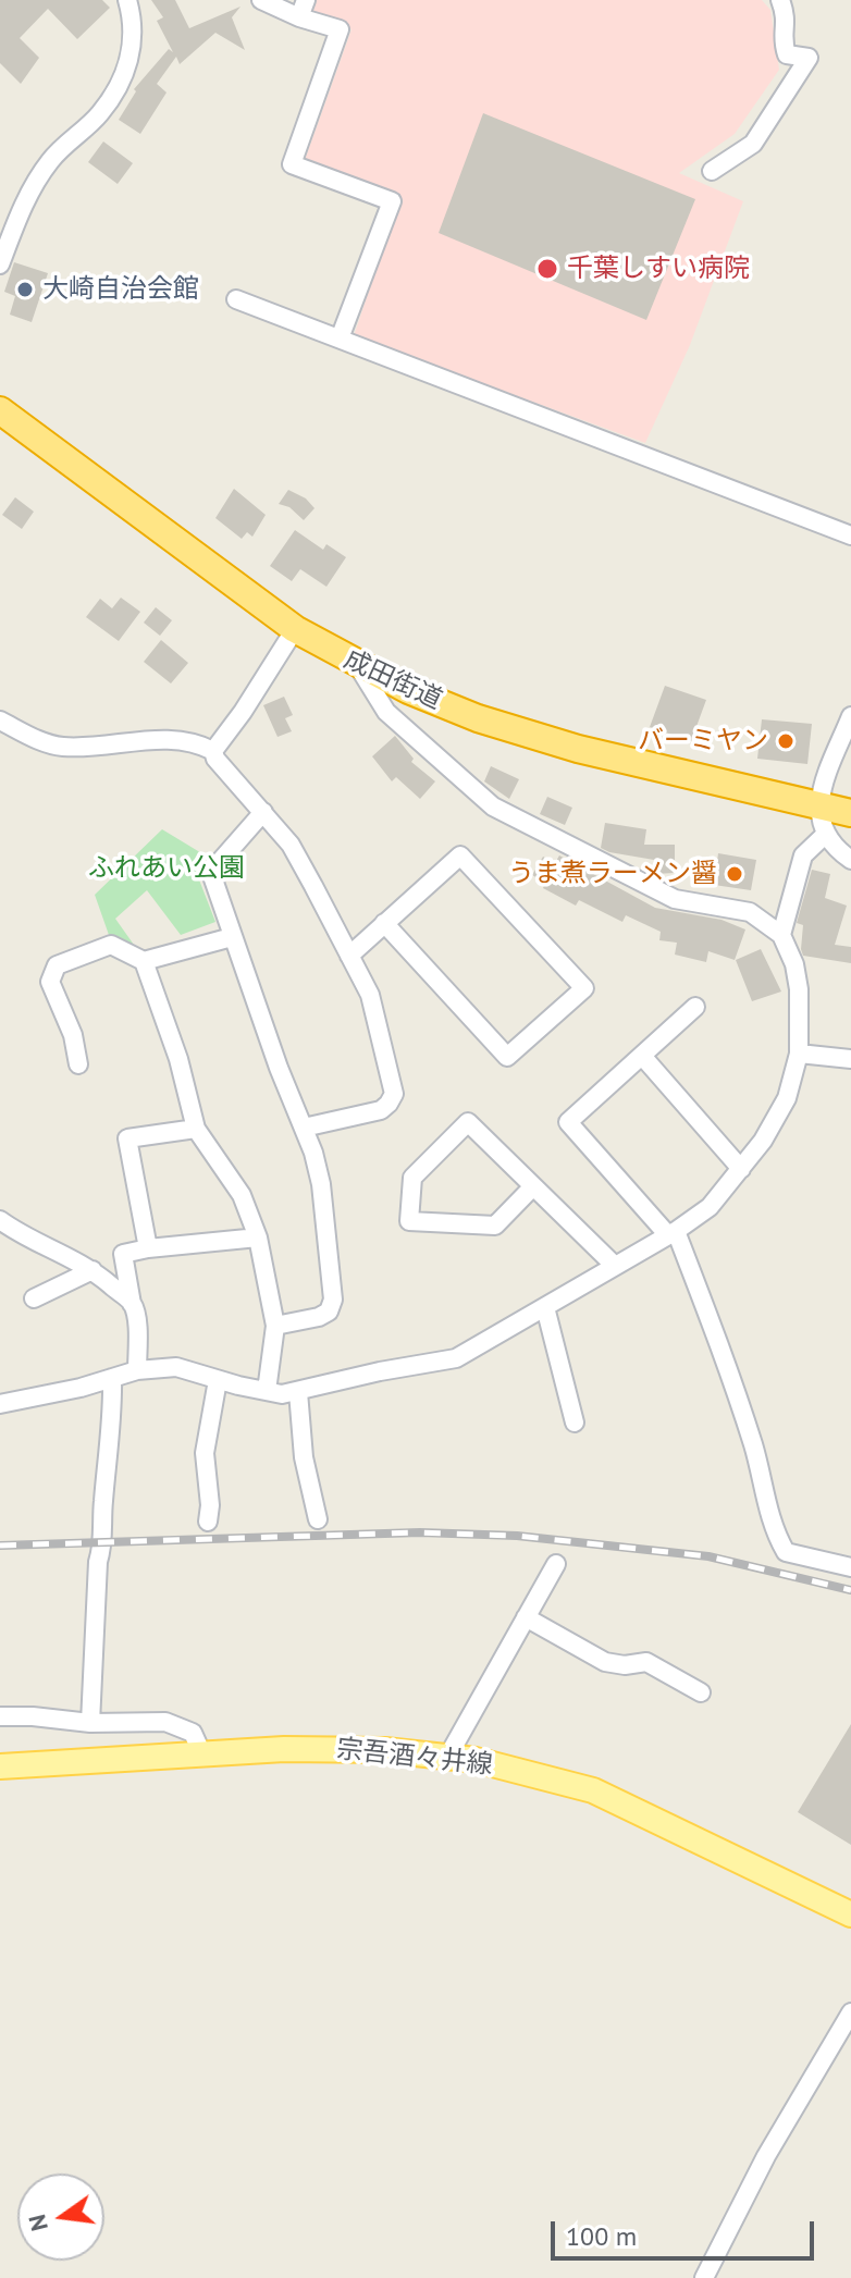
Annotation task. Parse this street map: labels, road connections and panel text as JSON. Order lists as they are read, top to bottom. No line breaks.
{"streets":{"highway":["成田街道"],"main road":["宗吾酒々井線"]},"parks":["ふれあい公園"],"places":["千葉しすい病院","大崎自治会館","バーミヤン","うま煮ラーメン醤"],"scale_bar":"100 m","north":"left"}
